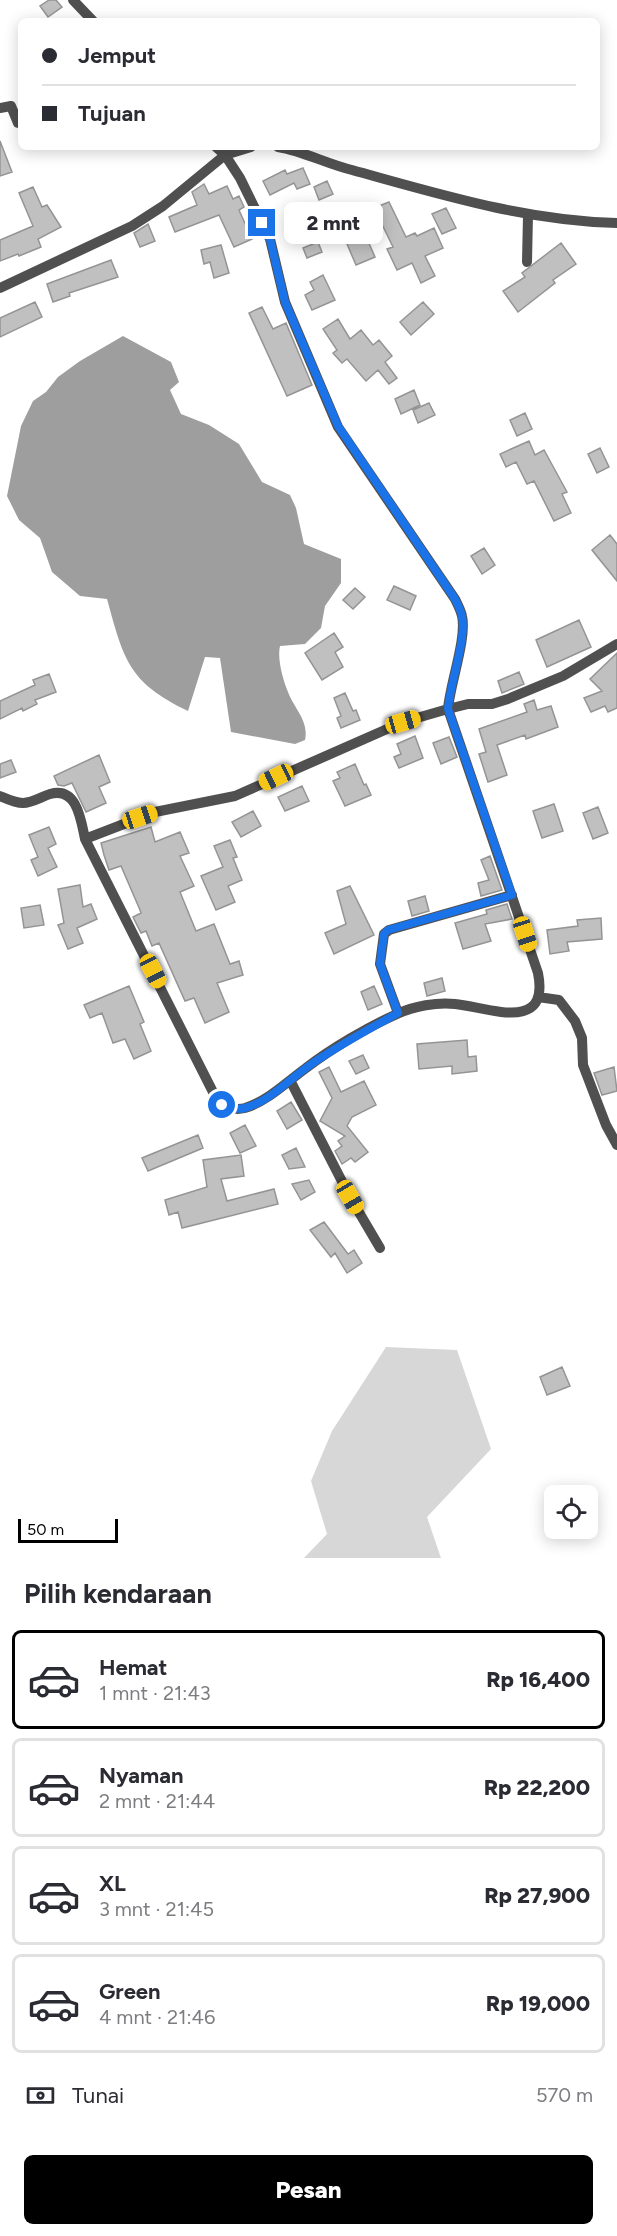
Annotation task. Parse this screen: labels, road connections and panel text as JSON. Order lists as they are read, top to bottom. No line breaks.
{"scale_bar":"50 m","page":{"banner":["Jemput","Tujuan"],"bubble":"2 mnt","scale":"50 m","heading":"Pilih kendaraan","list":[{"name":"Hemat","note":"1 mnt · 21:43","value":"Rp 16,400"},{"name":"Nyaman","note":"2 mnt · 21:44","value":"Rp 22,200"},{"name":"XL","note":"3 mnt · 21:45","value":"Rp 27,900"},{"name":"Green","note":"4 mnt · 21:46","value":"Rp 19,000"}],"pay":["Tunai","570 m"],"buttons":"Pesan"}}
